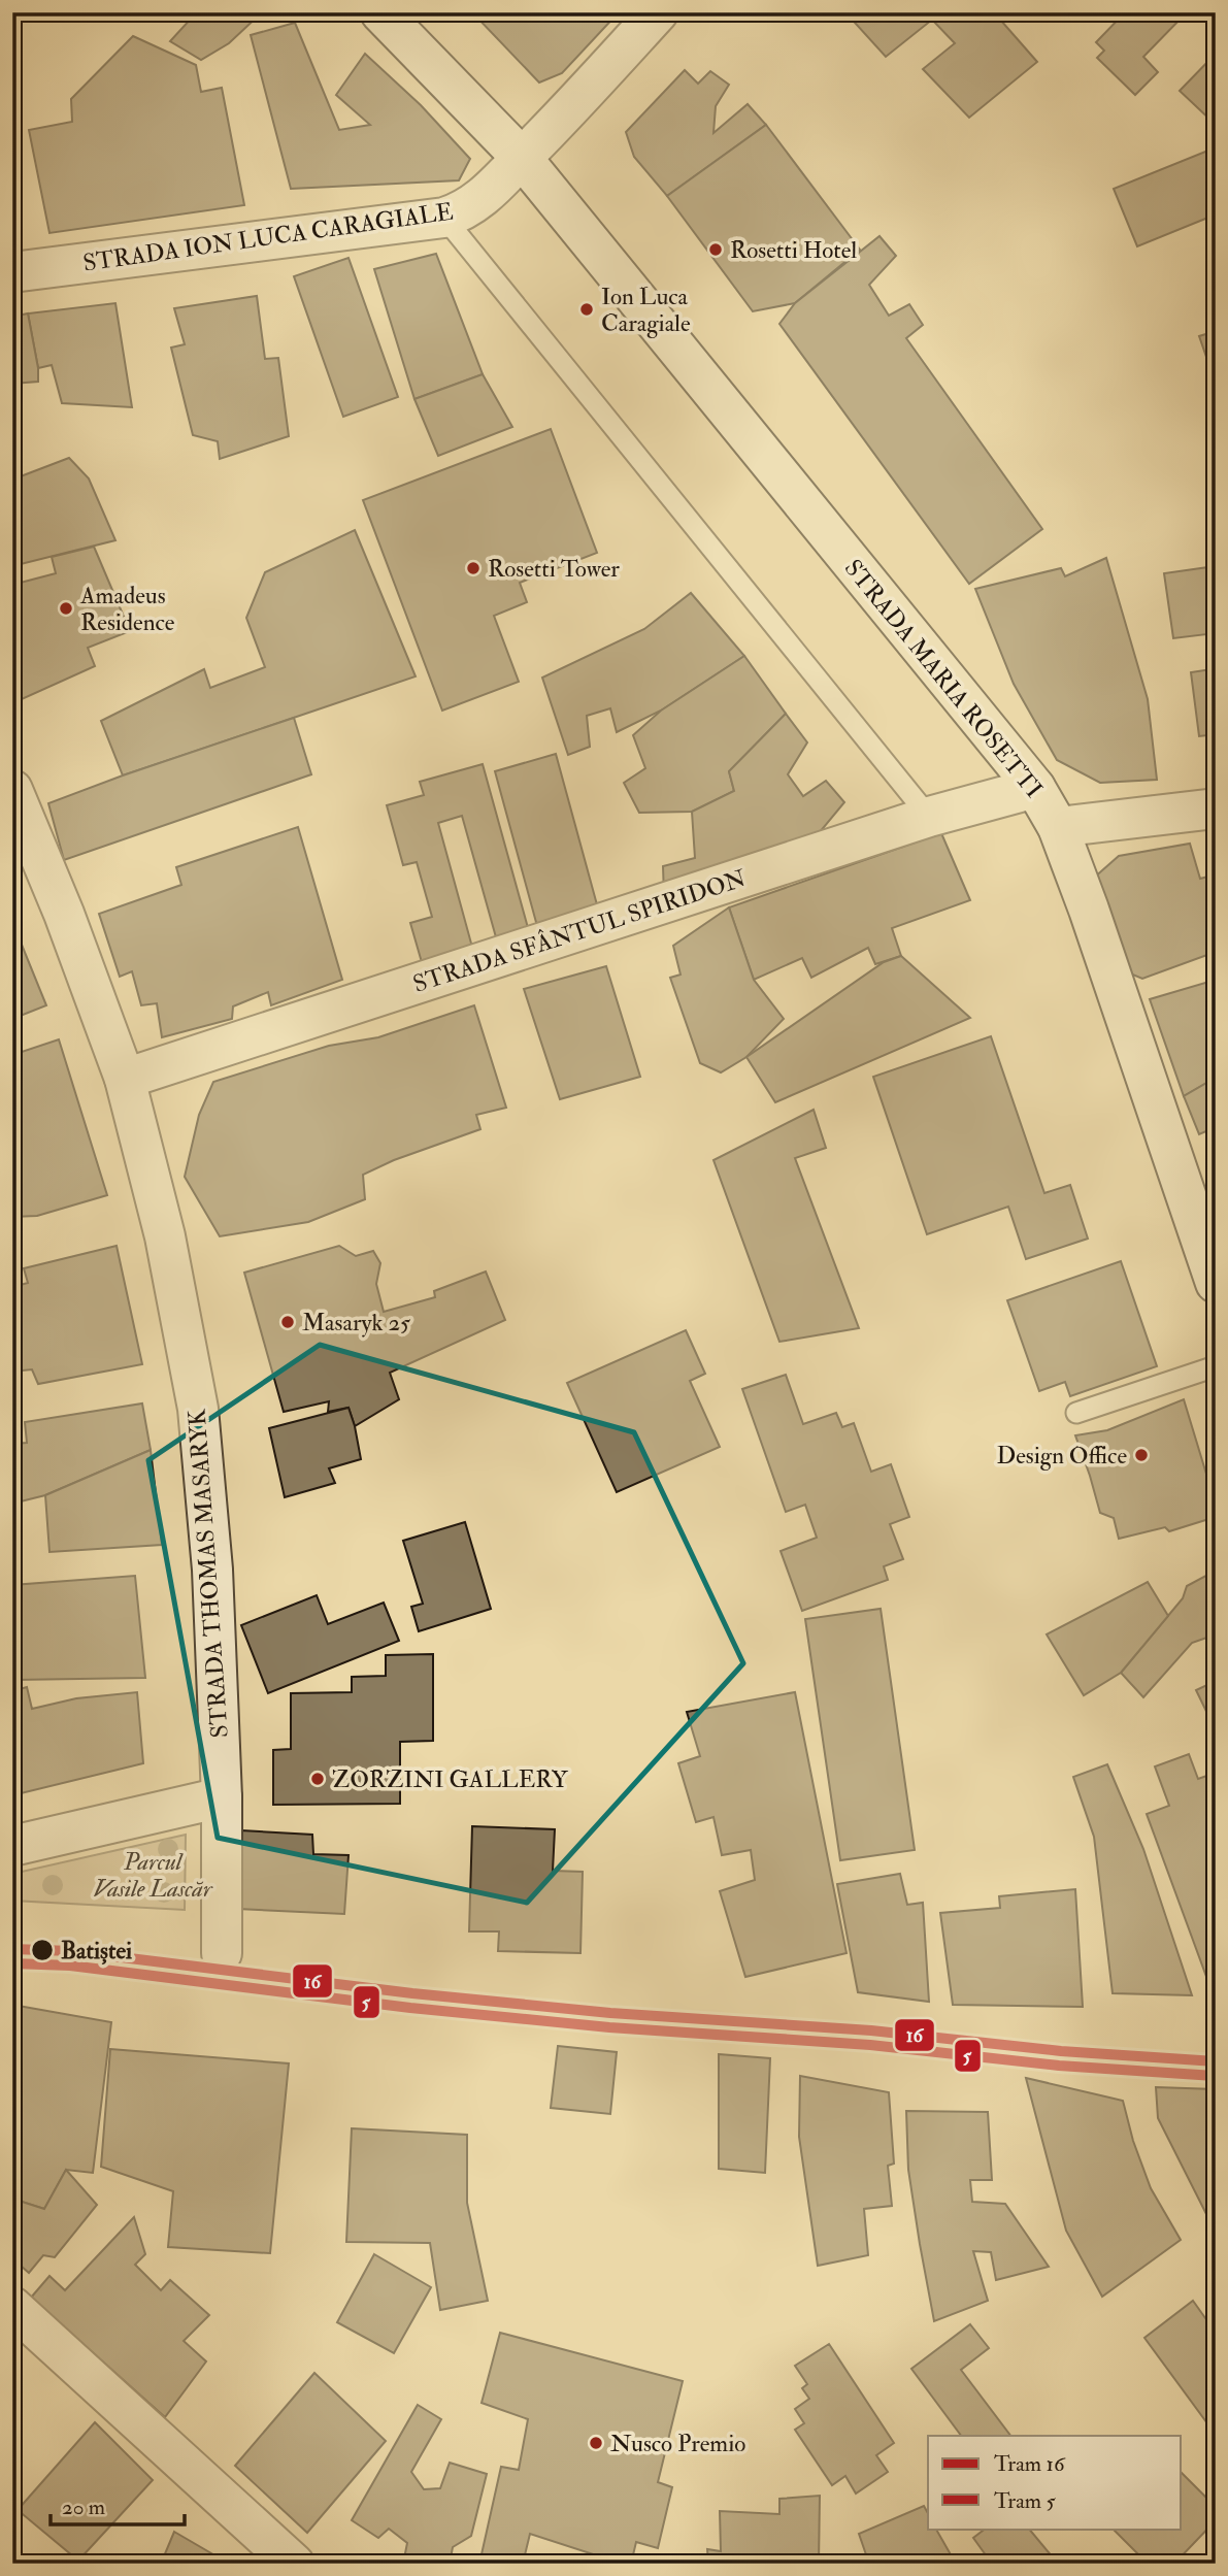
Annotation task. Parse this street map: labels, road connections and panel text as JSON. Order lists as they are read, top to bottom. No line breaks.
{"streets":{"street":["STRADA ION LUCA CARAGIALE","STRADA MARIA ROSETTI","STRADA SFÂNTUL SPIRIDON","STRADA THOMAS MASARYK"]},"crossings":[["STRADA ION LUCA CARAGIALE","STRADA MARIA ROSETTI"],["STRADA MARIA ROSETTI","STRADA SFÂNTUL SPIRIDON"],["STRADA SFÂNTUL SPIRIDON","STRADA THOMAS MASARYK"]],"parks":["Parcul Vasile Lascăr"],"places":["Rosetti Hotel","Ion Luca Caragiale","Rosetti Tower","Amadeus Residence","Masaryk 25","Design Office","ZORZINI GALLERY","Batiștei","Nusco Premio"],"lines":["tram line 16","tram line 5"],"legend":["Tram 16","Tram 5"],"scale_bar":"20 m"}
